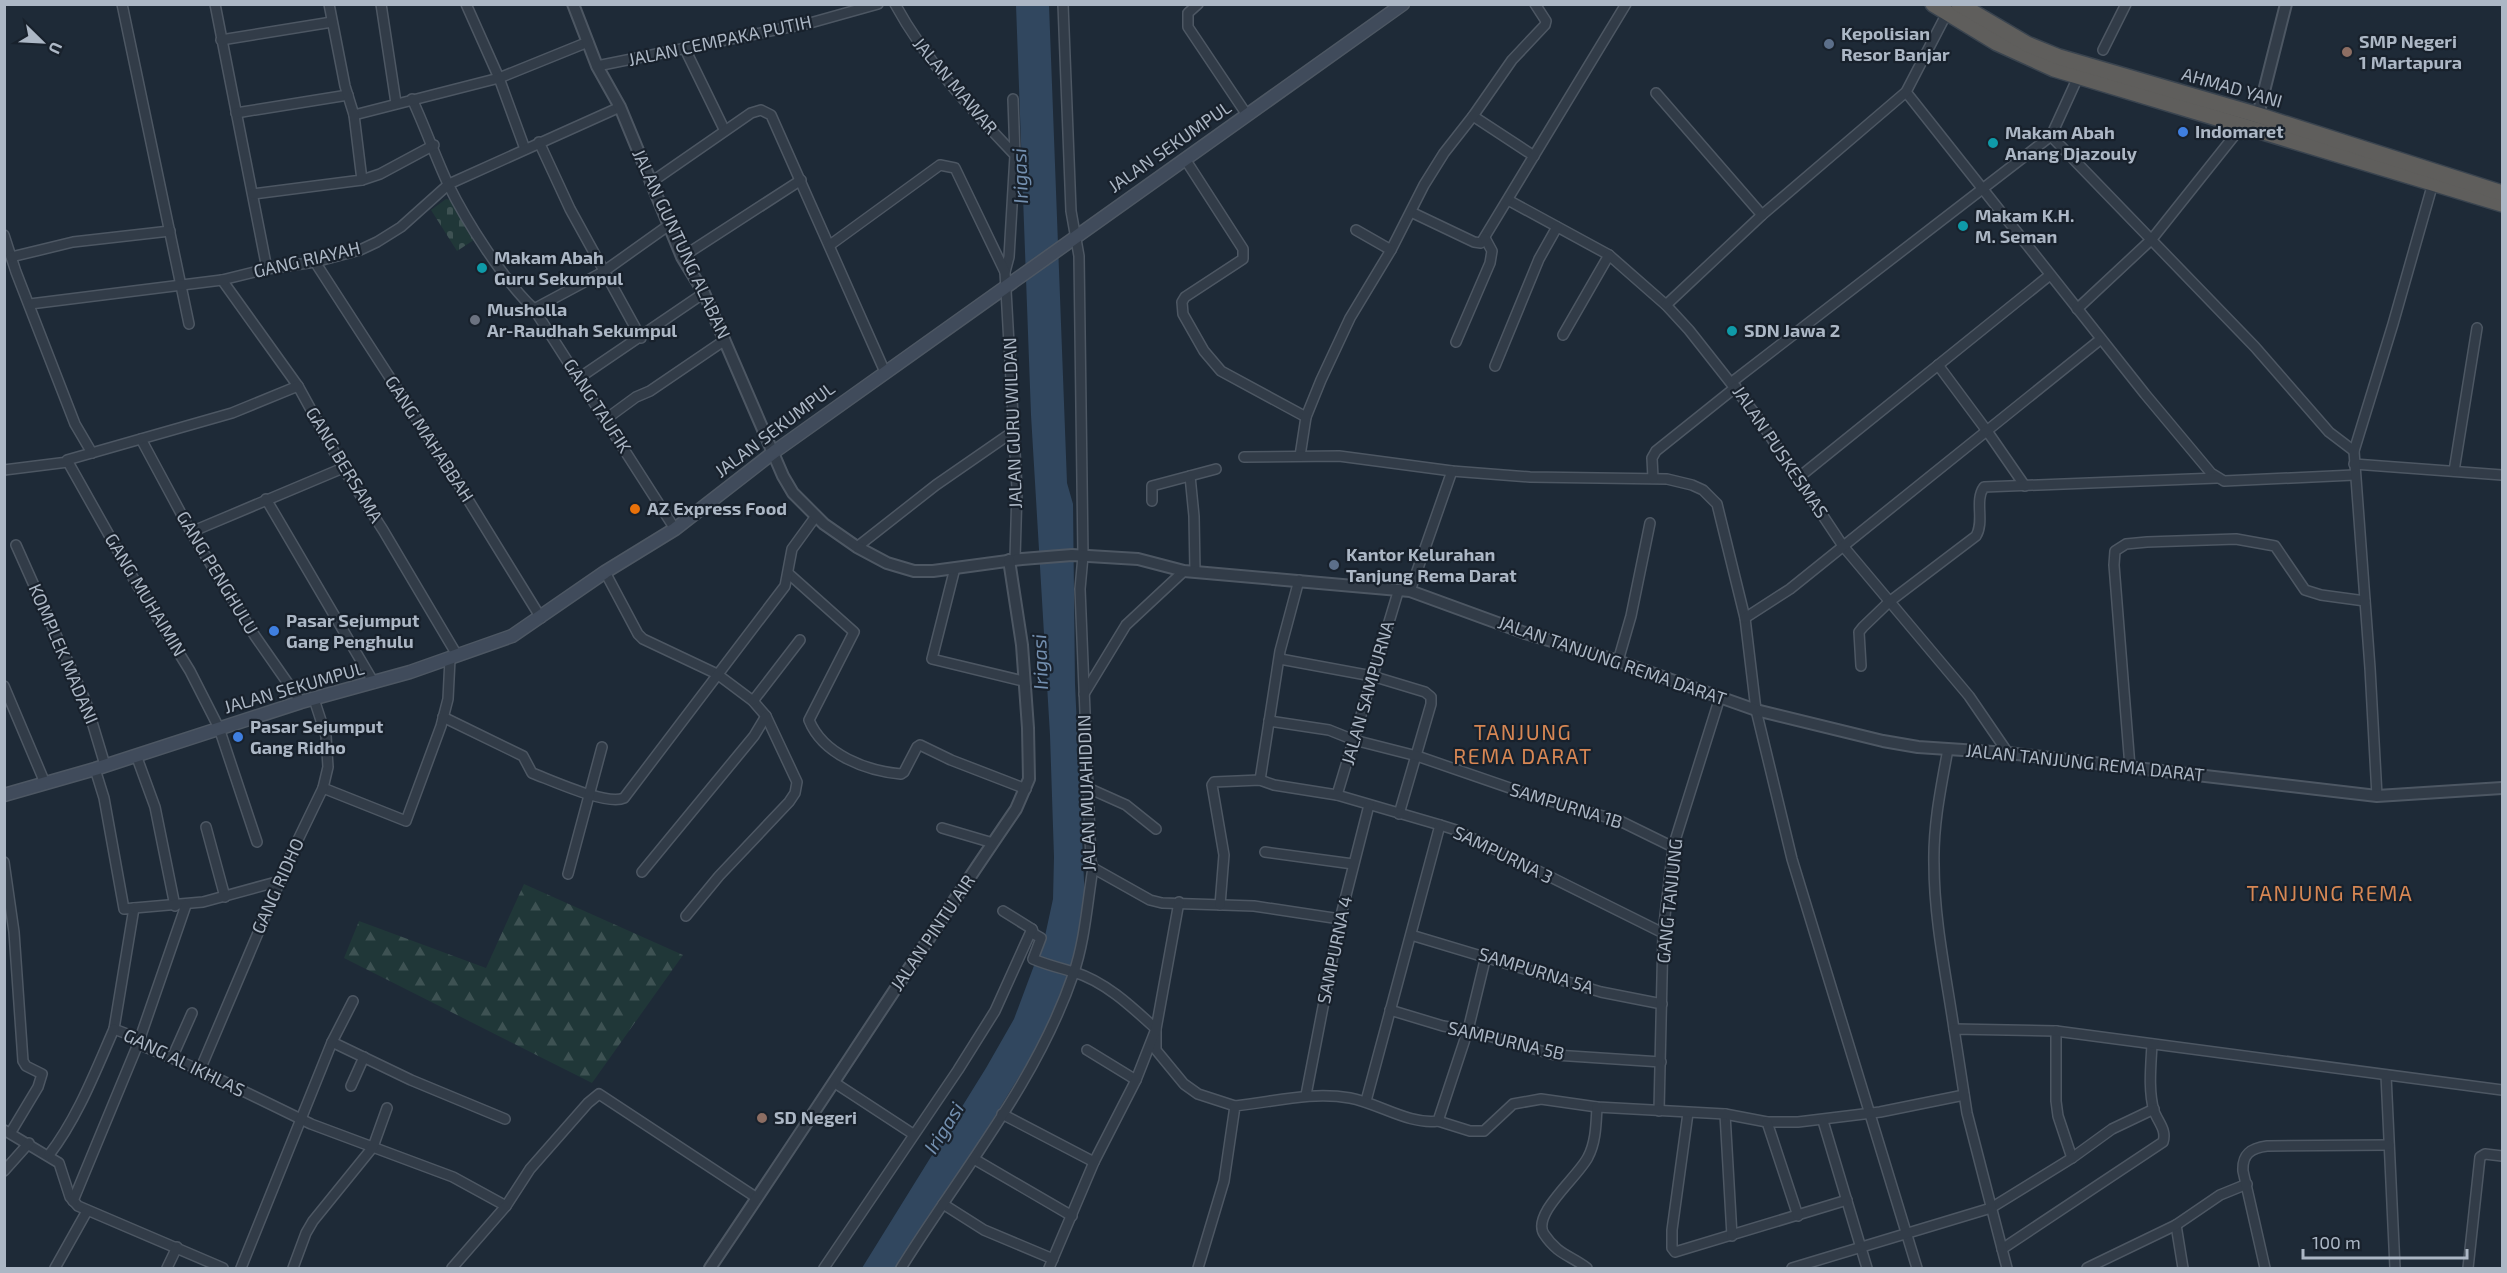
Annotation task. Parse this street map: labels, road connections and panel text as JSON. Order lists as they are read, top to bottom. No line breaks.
{"streets":{"highway":["AHMAD YANI"],"main road":["JALAN SEKUMPUL"],"street":["JALAN CEMPAKA PUTIH","JALAN MAWAR","JALAN GUNTUNG ALABAN","GANG RIAYAH","GANG TAUFIK","JALAN GURU WILDAN","GANG MAHABBAH","JALAN PUSKESMAS","GANG BERSAMA","GANG PENGHULU","GANG MUHAIMIN","KOMPLEK MADANI","JALAN TANJUNG REMA DARAT","JALAN SAMPURNA","JALAN MUJAHIDDIN","SAMPURNA 1B","SAMPURNA 3","GANG RIDHO","GANG TANJUNG","JALAN PINTU AIR","SAMPURNA 4","SAMPURNA 5A","SAMPURNA 5B","GANG AL IKHLAS"]},"crossings":[["JALAN CEMPAKA PUTIH","JALAN GUNTUNG ALABAN"],["JALAN SEKUMPUL","JALAN GUNTUNG ALABAN"],["JALAN SEKUMPUL","GANG TAUFIK"],["JALAN SEKUMPUL","JALAN GURU WILDAN"],["JALAN SEKUMPUL","GANG MAHABBAH"],["JALAN SEKUMPUL","GANG BERSAMA"],["JALAN SEKUMPUL","GANG PENGHULU"],["JALAN SEKUMPUL","GANG MUHAIMIN"],["JALAN SEKUMPUL","KOMPLEK MADANI"],["JALAN SEKUMPUL","JALAN TANJUNG REMA DARAT"],["JALAN SEKUMPUL","JALAN MUJAHIDDIN"],["JALAN SEKUMPUL","GANG RIDHO"],["JALAN GUNTUNG ALABAN","GANG RIAYAH"],["JALAN GUNTUNG ALABAN","JALAN TANJUNG REMA DARAT"],["GANG RIAYAH","GANG TAUFIK"],["GANG RIAYAH","GANG MAHABBAH"],["GANG RIAYAH","GANG BERSAMA"],["JALAN GURU WILDAN","JALAN TANJUNG REMA DARAT"],["JALAN GURU WILDAN","JALAN PINTU AIR"],["JALAN PUSKESMAS","JALAN TANJUNG REMA DARAT"],["GANG PENGHULU","GANG RIDHO"],["JALAN TANJUNG REMA DARAT","JALAN SAMPURNA"],["JALAN TANJUNG REMA DARAT","JALAN MUJAHIDDIN"],["JALAN TANJUNG REMA DARAT","GANG TANJUNG"],["JALAN TANJUNG REMA DARAT","JALAN PINTU AIR"],["JALAN SAMPURNA","SAMPURNA 1B"],["JALAN SAMPURNA","SAMPURNA 3"],["SAMPURNA 1B","GANG TANJUNG"],["SAMPURNA 3","GANG TANJUNG"],["SAMPURNA 3","SAMPURNA 4"],["GANG RIDHO","GANG AL IKHLAS"],["GANG TANJUNG","SAMPURNA 5A"],["GANG TANJUNG","SAMPURNA 5B"]],"districts":["TANJUNG REMA DARAT","TANJUNG REMA"],"water":["Irigasi"],"places":["Kepolisian Resor Banjar","SMP Negeri 1 Martapura","Indomaret","Makam Abah Anang Djazouly","Makam K.H. M. Seman","Makam Abah Guru Sekumpul","Musholla Ar-Raudhah Sekumpul","SDN Jawa 2","AZ Express Food","Kantor Kelurahan Tanjung Rema Darat","Pasar Sejumput Gang Penghulu","Pasar Sejumput Gang Ridho","SD Negeri"],"scale_bar":"100 m","north":"bottom right"}
